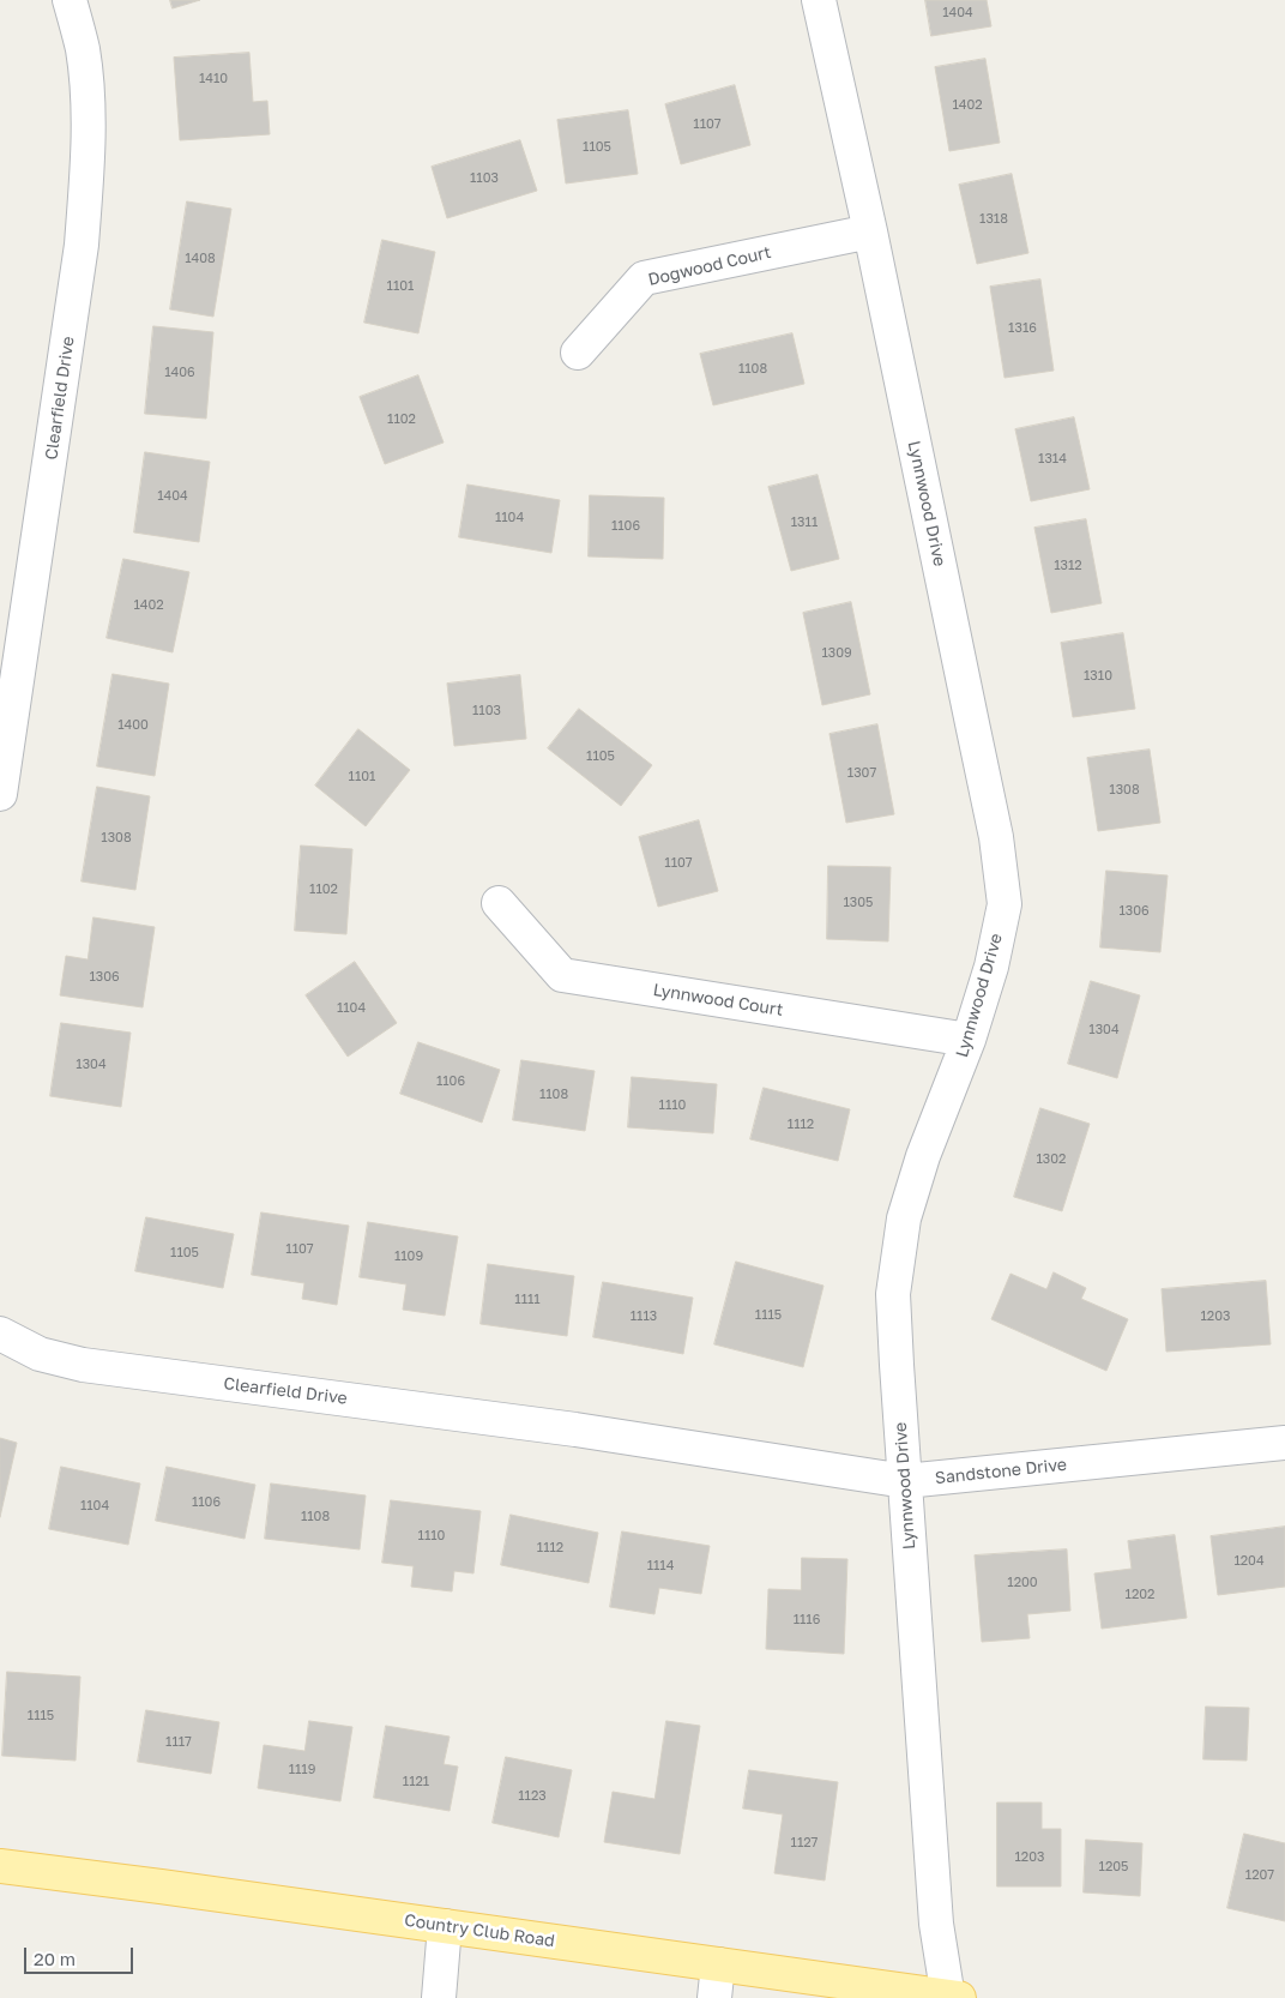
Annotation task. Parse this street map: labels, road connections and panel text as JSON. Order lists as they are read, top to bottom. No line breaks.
{"streets":{"main road":["Country Club Road"],"street":["Dogwood Court","Clearfield Drive","Lynnwood Drive","Lynnwood Court","Sandstone Drive"]},"crossings":[["Dogwood Court","Lynnwood Drive"],["Clearfield Drive","Sandstone Drive"],["Lynnwood Drive","Lynnwood Court"],["Lynnwood Drive","Sandstone Drive"],["Lynnwood Drive","Country Club Road"]],"house_numbers":["1404","1410","1402","1107","1105","1103","1318","1408","1101","1316","1108","1406","1102","1314","1404","1104","1311","1106","1312","1402","1309","1310","1103","1400","1105","1307","1101","1308","1308","1107","1102","1305","1306","1306","1104","1304","1304","1106","1108","1110","1112","1302","1107","1105","1109","1111","1115","1113","1203","1106","1104","1108","1110","1112","1204","1114","1200","1202","1116","1115","1117","1119","1121","1123","1127","1203","1205","1207"],"scale_bar":"20 m"}
